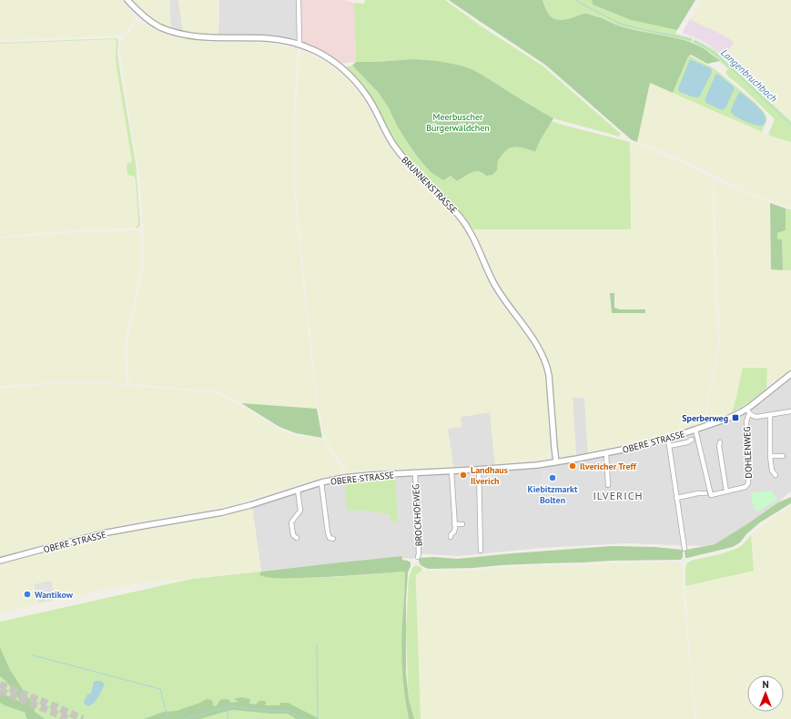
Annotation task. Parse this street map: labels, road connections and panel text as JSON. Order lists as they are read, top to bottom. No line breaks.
{"streets":{"street":["BRUNNENSTRASSE","OBERE STRASSE","DOHLENWEG","BROCKHOFWEG"]},"crossings":[["BRUNNENSTRASSE","OBERE STRASSE"],["OBERE STRASSE","BROCKHOFWEG"]],"districts":["ILVERICH"],"water":["Langenbruchbach"],"parks":["Meerbuscher Bürgerwäldchen"],"places":{"transit":["Sperberweg"],"other":["Ilvericher Treff","Landhaus Ilverich","Kiebitzmarkt Bolten","Wantikow"]},"north":"top"}
